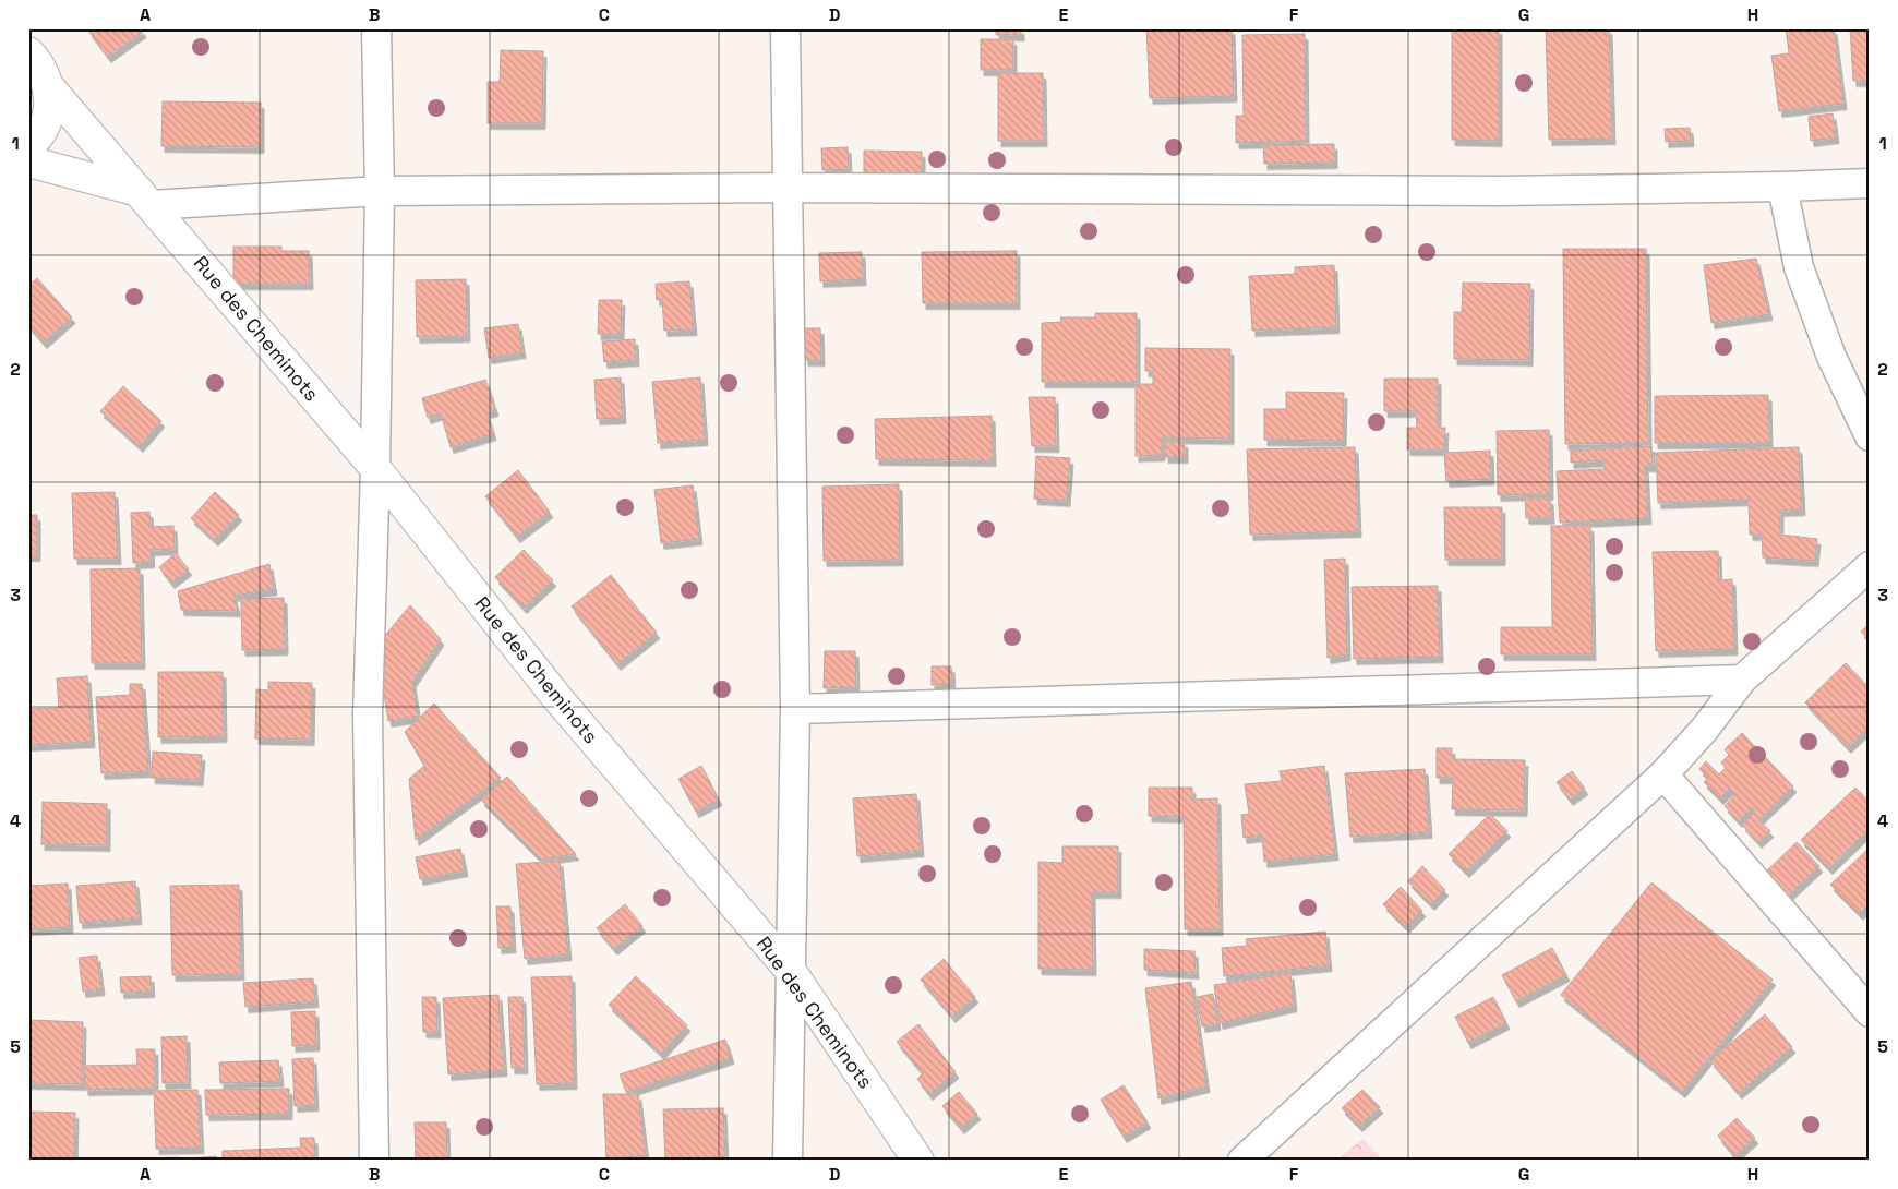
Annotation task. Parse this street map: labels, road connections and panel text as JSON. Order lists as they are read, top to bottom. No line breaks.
{"streets":{"street":["Rue des Cheminots"]},"grid":{"columns":["A","B","C","D","E","F","G","H"],"rows":["1","2","3","4","5"]}}
